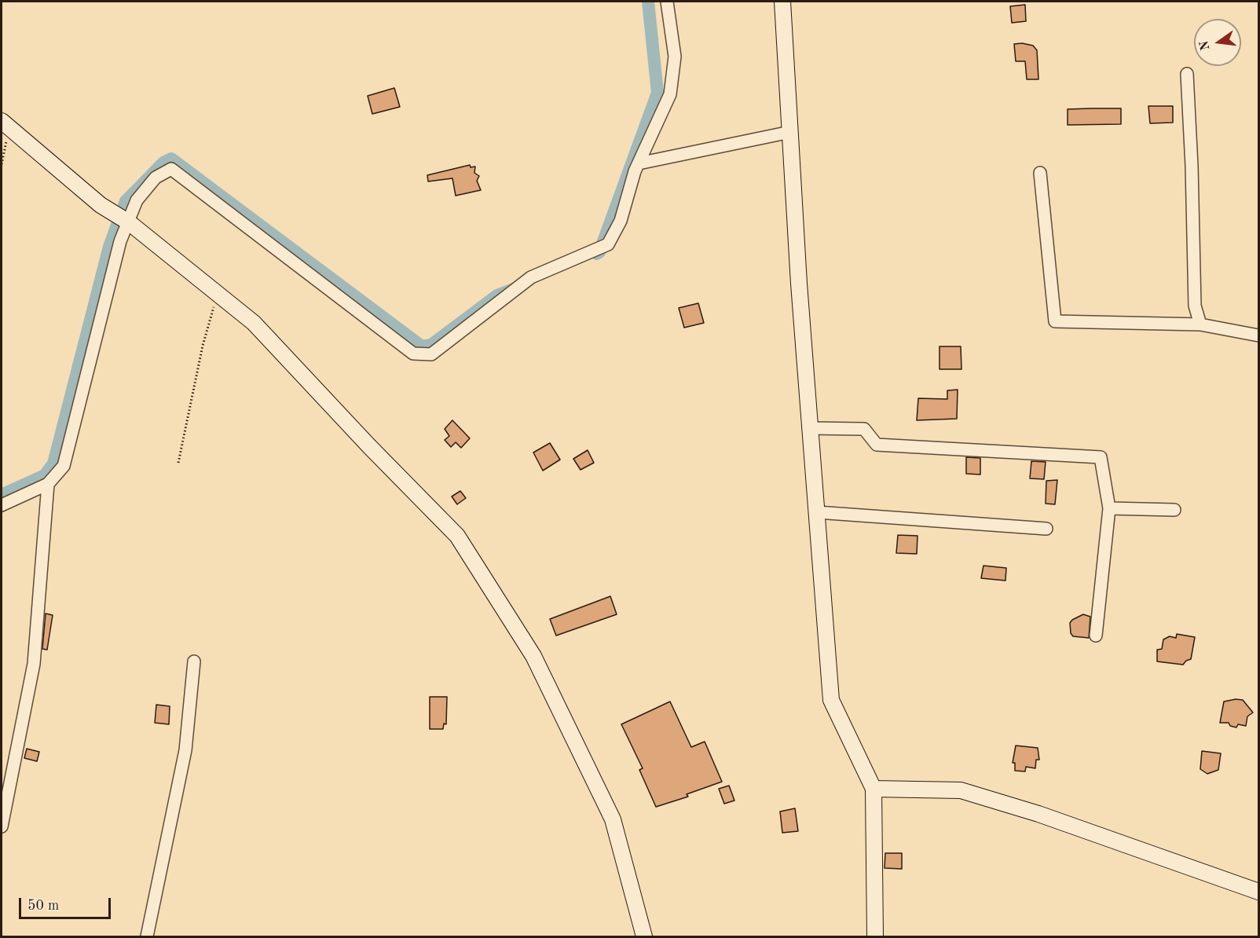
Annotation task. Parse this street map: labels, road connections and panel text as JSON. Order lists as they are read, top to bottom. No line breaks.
{"scale_bar":"50 m","north":"left"}
